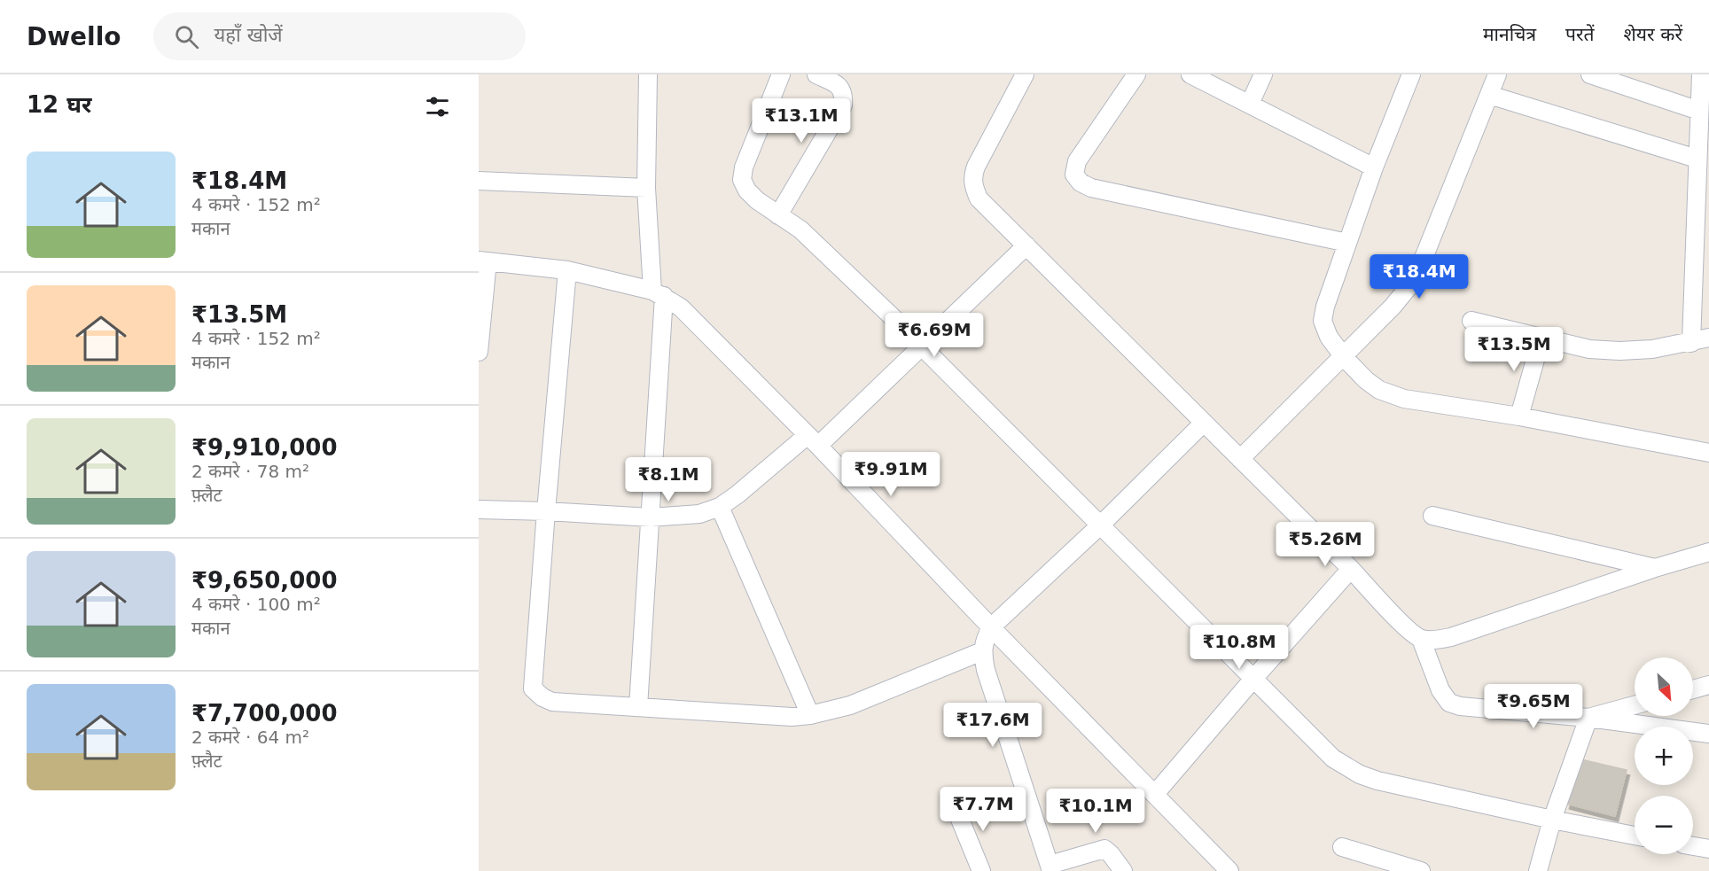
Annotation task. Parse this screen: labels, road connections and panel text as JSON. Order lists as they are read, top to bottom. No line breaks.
{"north":"bottom right","page":{"header":"Dwello","search":"यहाँ खोजें","nav":["मानचित्र","परतें","शेयर करें"],"heading":"12 घर","price":["₹13.1M","₹18.4M","₹6.69M","₹13.5M","₹9.91M","₹8.1M","₹5.26M","₹10.8M","₹9.65M","₹17.6M","₹7.7M","₹10.1M"],"list":[{"name":"₹18.4M","note":"4 कमरे · 152 m² · मकान"},{"name":"₹13.5M","note":"4 कमरे · 152 m² · मकान"},{"name":"₹9,910,000","note":"2 कमरे · 78 m² · फ़्लैट"},{"name":"₹9,650,000","note":"4 कमरे · 100 m² · मकान"},{"name":"₹7,700,000","note":"2 कमरे · 64 m² · फ़्लैट"}],"map_buttons":["+","−"]}}
